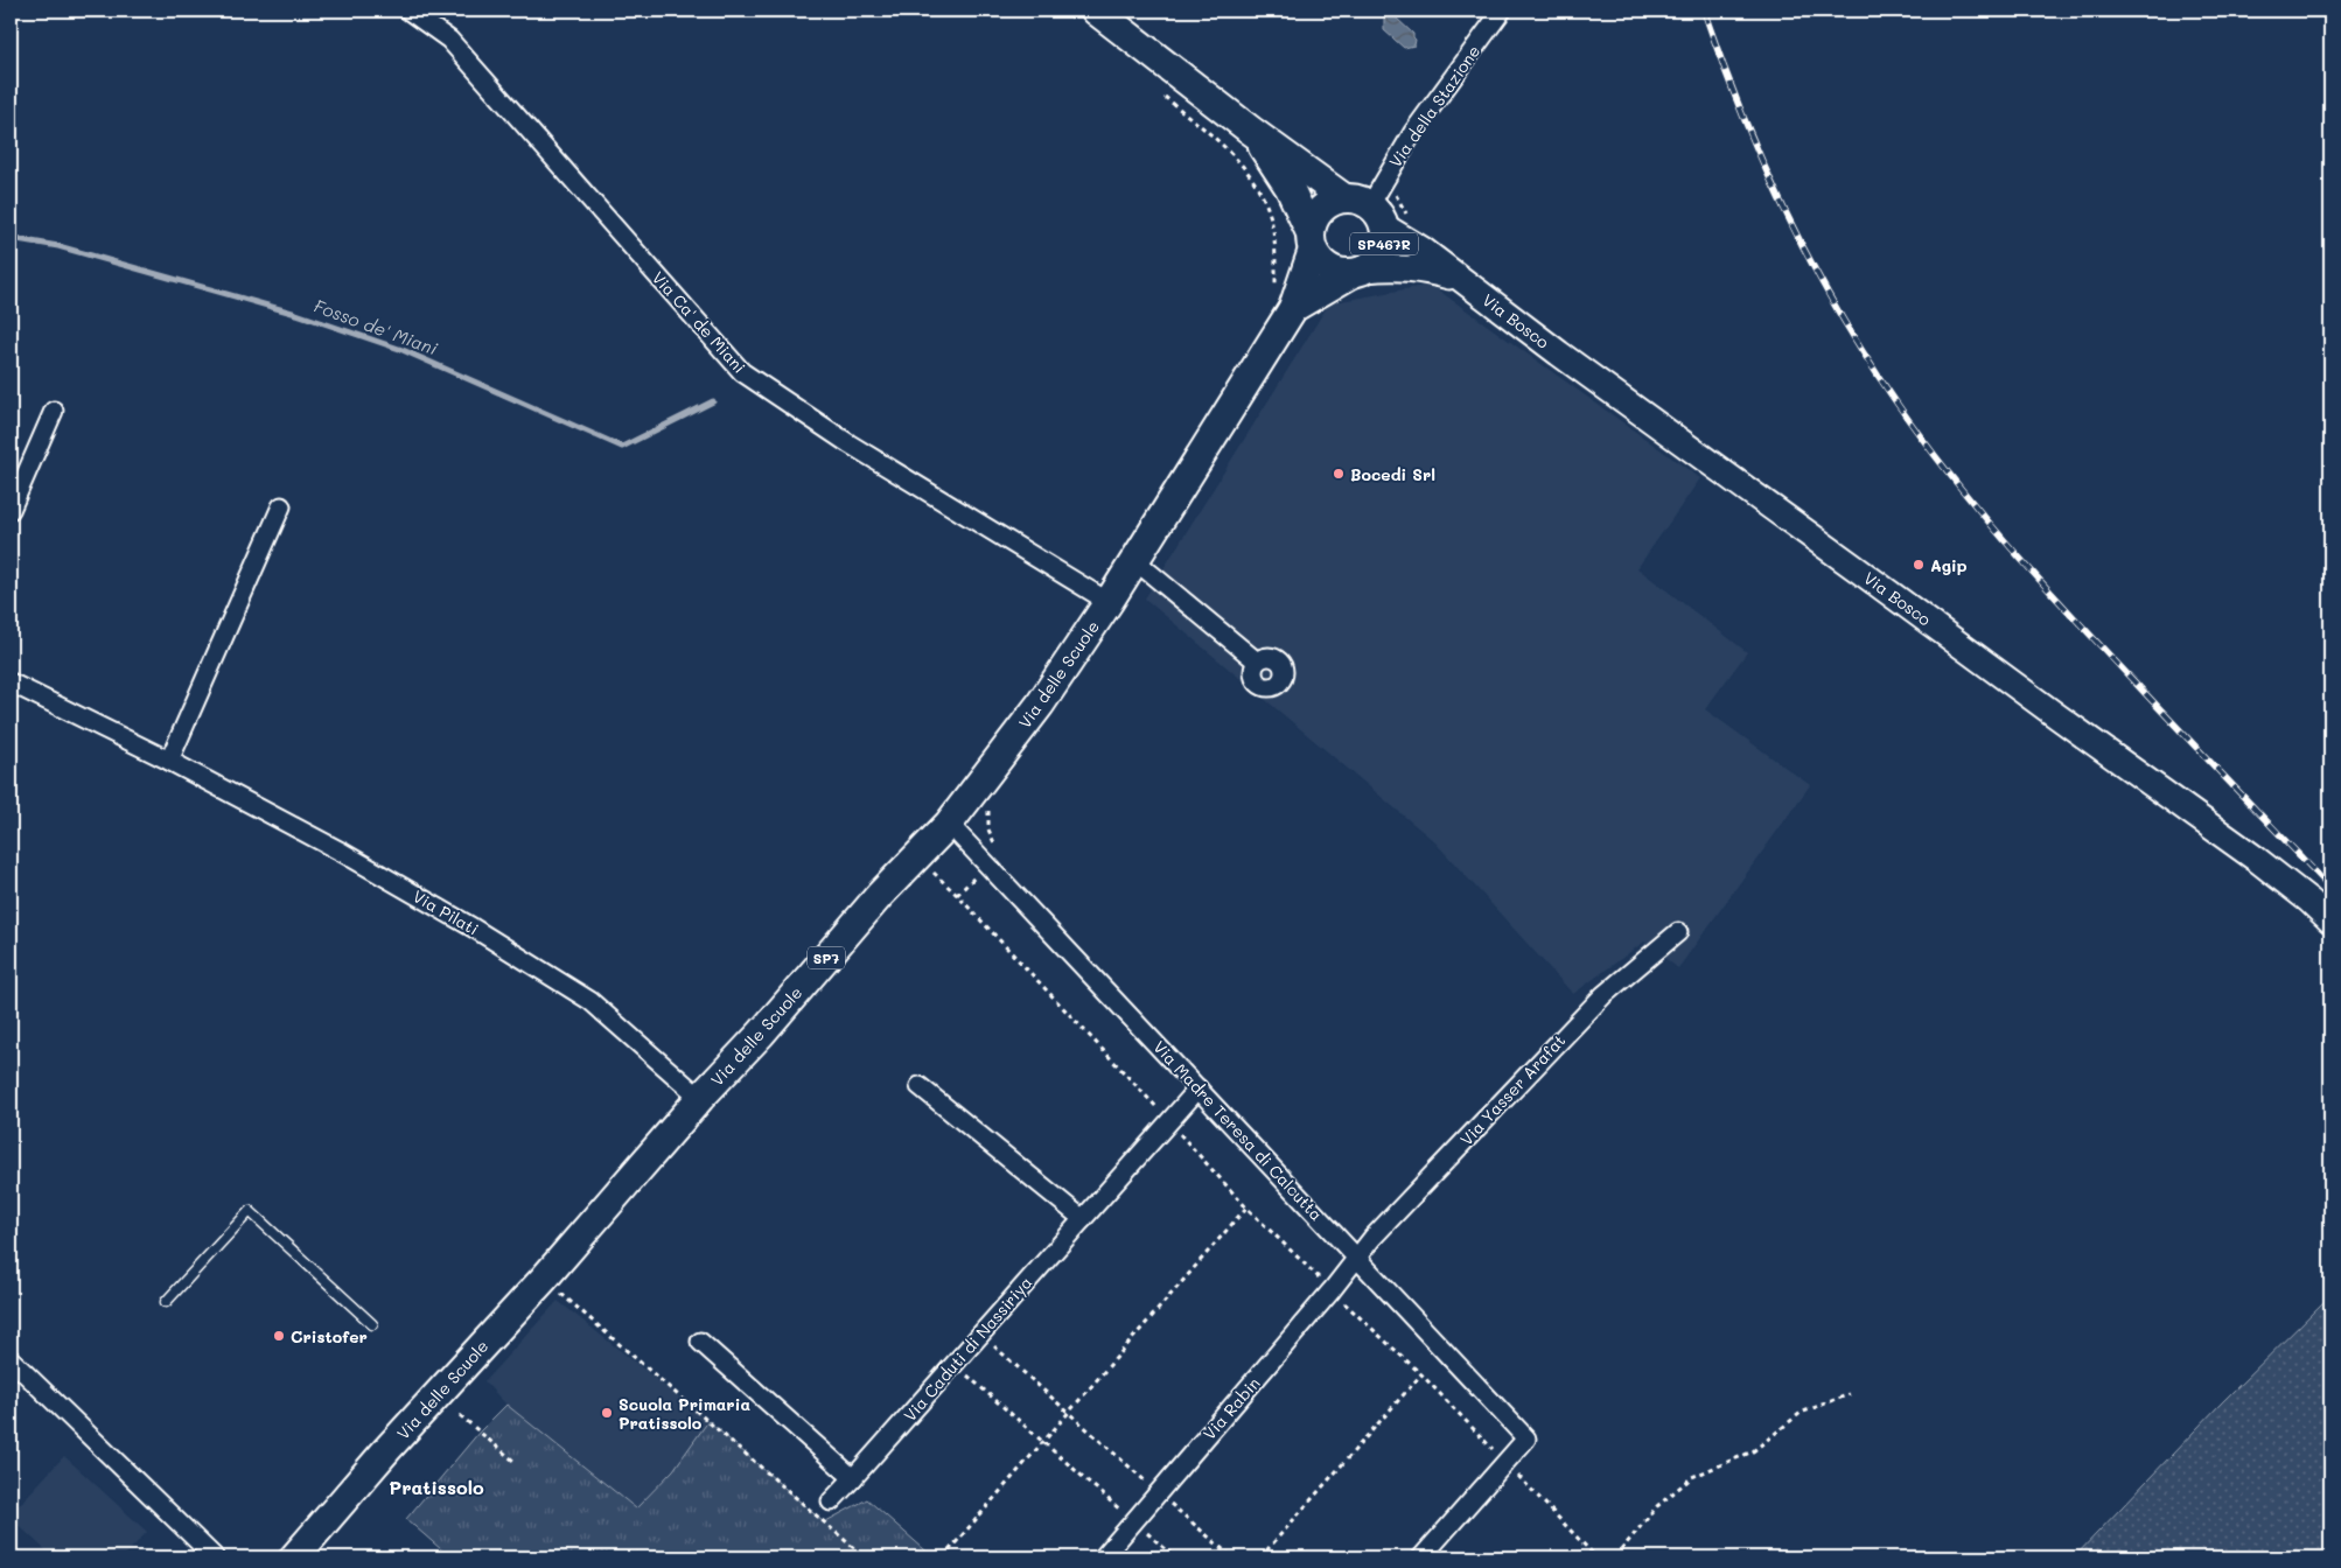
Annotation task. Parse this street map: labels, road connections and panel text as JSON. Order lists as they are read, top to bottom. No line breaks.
{"streets":{"main road":["SP467R","Via Bosco","Via delle Scuole","SP7"],"street":["Via della Stazione","Via Ca' de Miani","Via Pilati","Via Yasser Arafat","Via Madre Teresa di Calcutta","Via Caduti di Nassiriya","Via Rabin"]},"crossings":[["Via della Stazione","SP467R"],["Via della Stazione","Via Bosco"],["Via della Stazione","Via delle Scuole"],["SP467R","Via Bosco"],["SP467R","Via delle Scuole"],["Via Bosco","Via delle Scuole"],["Via Ca' de Miani","Via delle Scuole"],["Via delle Scuole","Via Pilati"],["Via delle Scuole","Via Madre Teresa di Calcutta"],["Via Yasser Arafat","Via Madre Teresa di Calcutta"],["Via Yasser Arafat","Via Rabin"],["Via Madre Teresa di Calcutta","Via Caduti di Nassiriya"],["Via Madre Teresa di Calcutta","Via Rabin"]],"districts":["Pratissolo"],"water":["Fosso de' Miani"],"places":["Bocedi Srl","Agip","Cristofer","Scuola Primaria Pratissolo"]}
